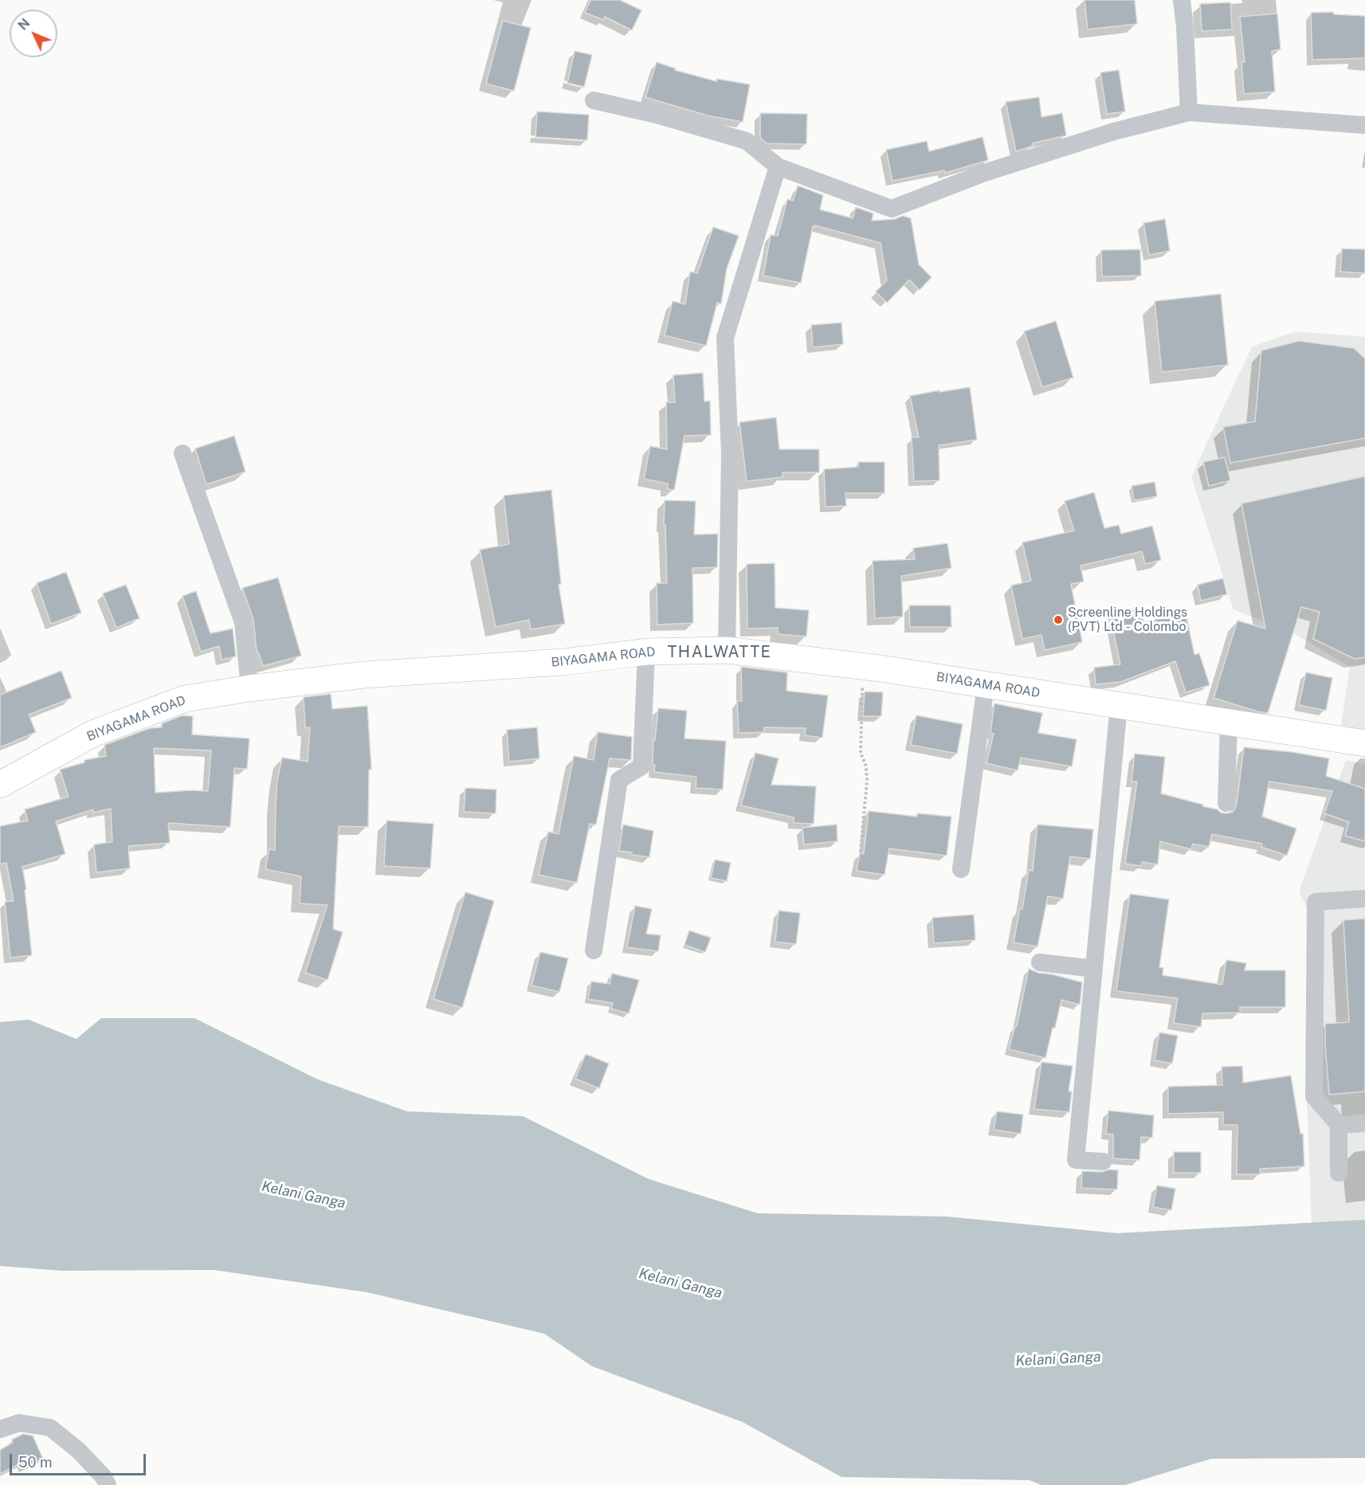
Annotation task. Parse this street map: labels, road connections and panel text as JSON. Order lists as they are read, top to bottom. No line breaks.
{"streets":{"main road":["BIYAGAMA ROAD"]},"districts":["THALWATTE"],"water":["Kelani Ganga"],"places":["Screenline Holdings (PVT) Ltd - Colombo"],"scale_bar":"50 m","north":"top left"}
